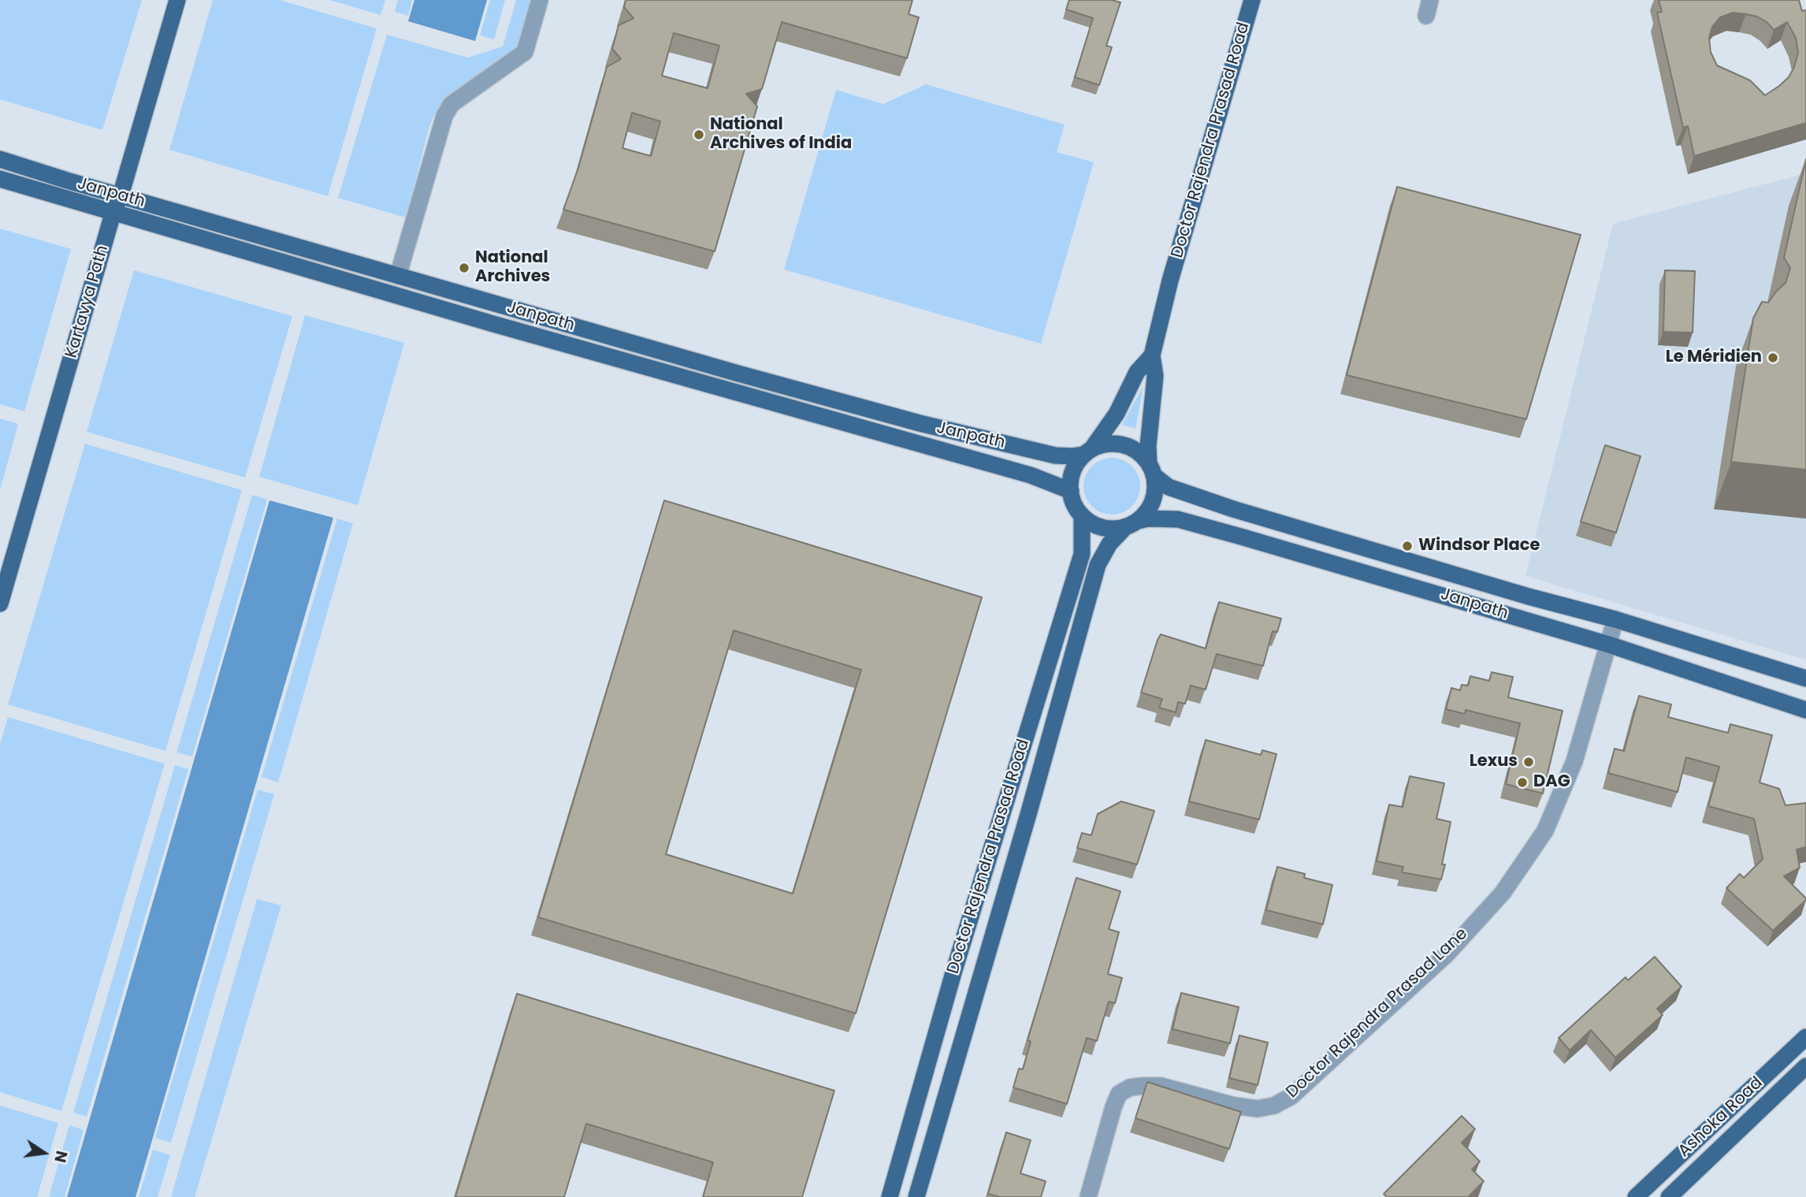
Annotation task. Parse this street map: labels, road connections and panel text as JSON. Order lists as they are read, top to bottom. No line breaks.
{"streets":{"main road":["Doctor Rajendra Prasad Road","Janpath","Kartavya Path","Ashoka Road"],"street":["Doctor Rajendra Prasad Lane"]},"crossings":[["Doctor Rajendra Prasad Road","Janpath"],["Janpath","Kartavya Path"],["Janpath","Doctor Rajendra Prasad Lane"]],"places":["National Archives of India","National Archives","Le Méridien","Windsor Place","Lexus","DAG"],"north":"right"}
